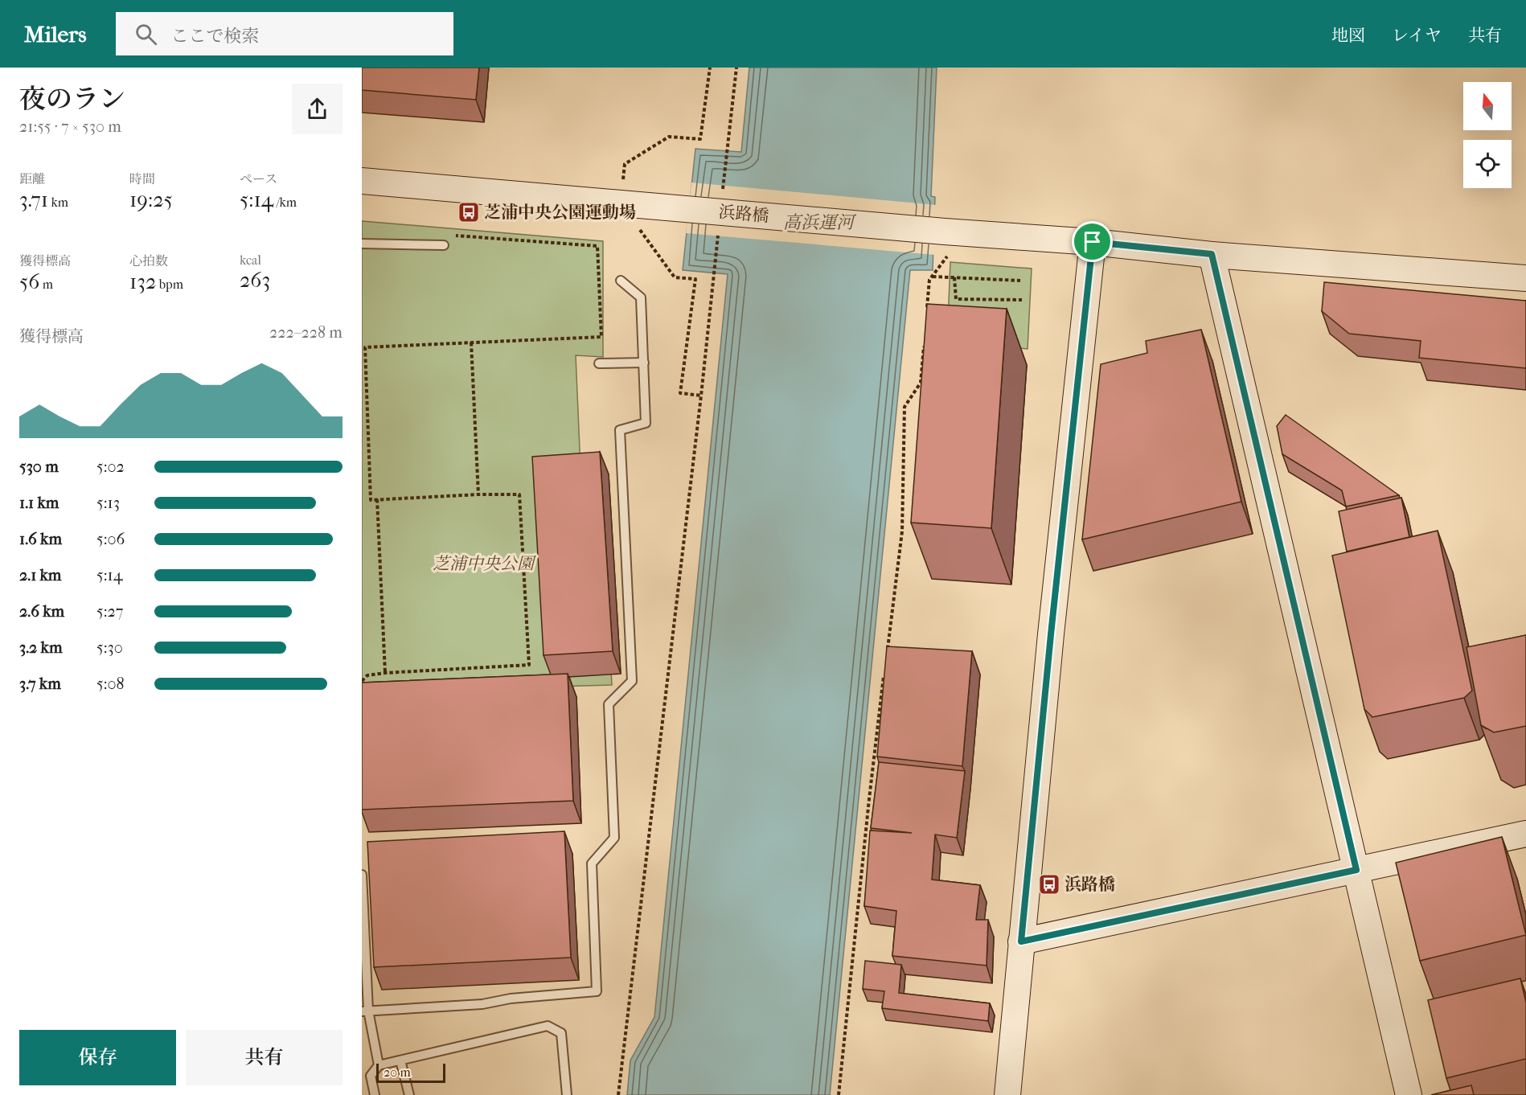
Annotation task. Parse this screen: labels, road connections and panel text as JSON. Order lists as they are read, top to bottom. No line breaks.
{"streets":{"street":["浜路橋"]},"water":["高浜運河"],"parks":["芝浦中央公園"],"places":{"bus stop":["芝浦中央公園運動場","浜路橋"]},"scale_bar":"20 m","north":"top","page":{"header":"Milers","search":"ここで検索","nav":["地図","レイヤ","共有"],"heading":["夜のラン","21:55 · 7 × 530 m"],"stats":[["距離","3.71 km"],["時間","19:25"],["ペース","5:14 /km"],["獲得標高","56 m"],["心拍数","132 bpm"],["kcal","263"]],"chart":["獲得標高","222–228 m"],"list":[{"name":"530 m","note":"5:02"},{"name":"1.1 km","note":"5:13"},{"name":"1.6 km","note":"5:06"},{"name":"2.1 km","note":"5:14"},{"name":"2.6 km","note":"5:27"},{"name":"3.2 km","note":"5:30"},{"name":"3.7 km","note":"5:08"}],"buttons":["保存","共有"],"scale":"20 m"}}
